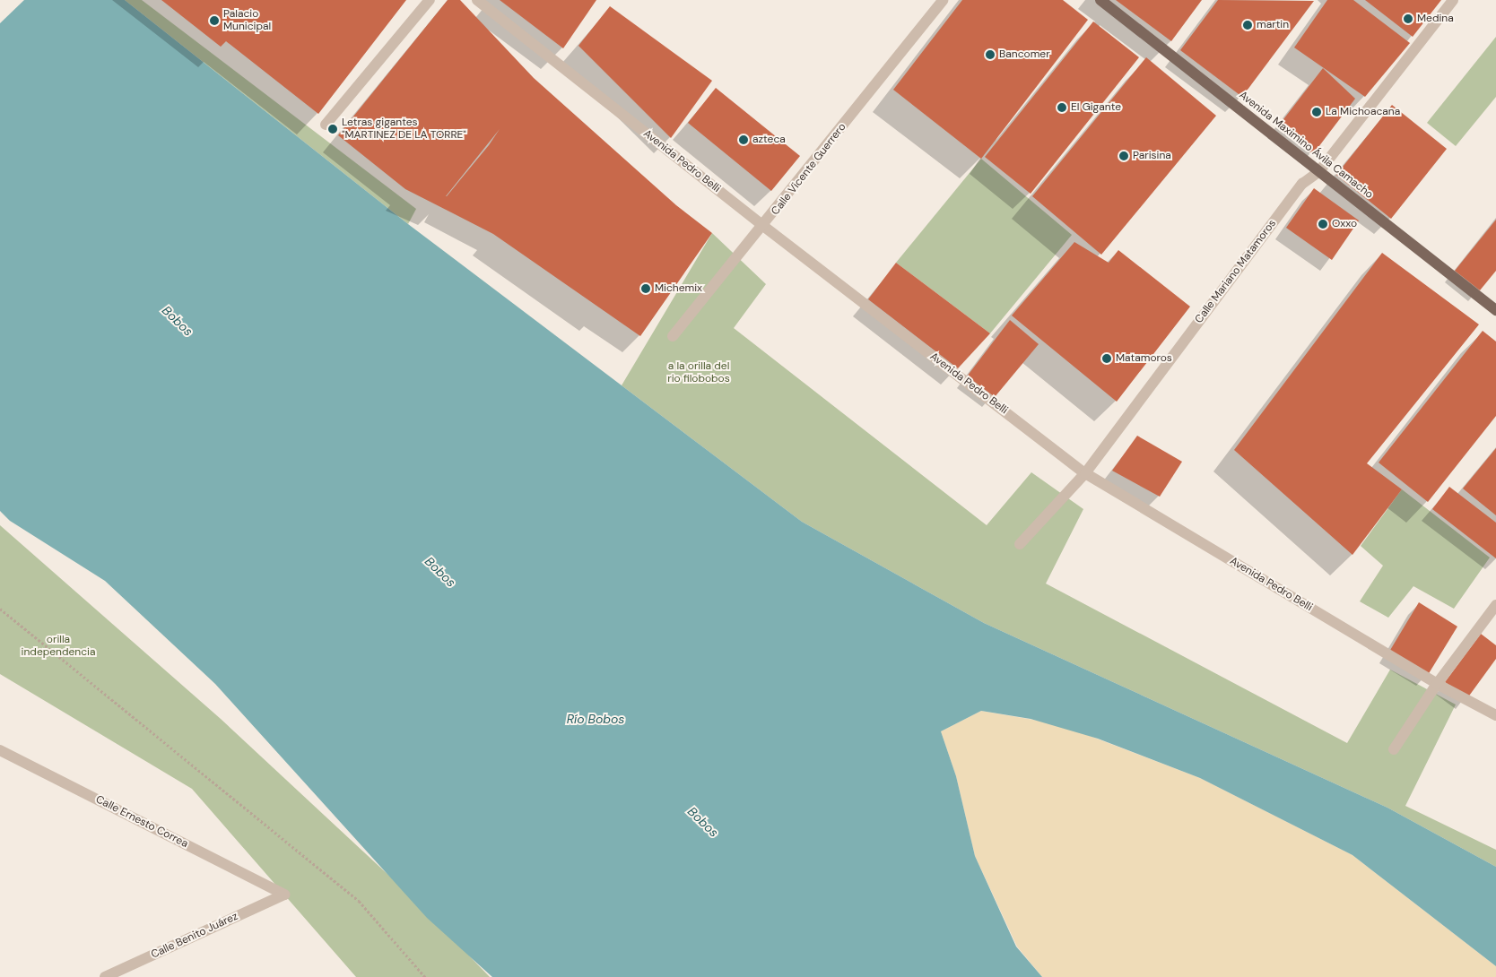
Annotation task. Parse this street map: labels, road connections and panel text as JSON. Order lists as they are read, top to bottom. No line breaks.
{"streets":{"main road":["Avenida Maximino Ávila Camacho"],"street":["Avenida Pedro Belli","Calle Vicente Guerrero","Calle Mariano Matamoros","Calle Ernesto Correa","Calle Benito Juárez"]},"crossings":[["Avenida Maximino Ávila Camacho","Calle Mariano Matamoros"],["Avenida Pedro Belli","Calle Vicente Guerrero"],["Avenida Pedro Belli","Calle Mariano Matamoros"],["Calle Ernesto Correa","Calle Benito Juárez"]],"water":["Bobos","Río Bobos"],"parks":["a la orilla del rio filobobos","orilla independencia"],"places":["Medina","Palacio Municipal","martin","Bancomer","El Gigante","La Michoacana","Letras gigantes \"MARTINEZ DE LA TORRE\"","azteca","Parisina","Oxxo","Michemix","Matamoros"]}
